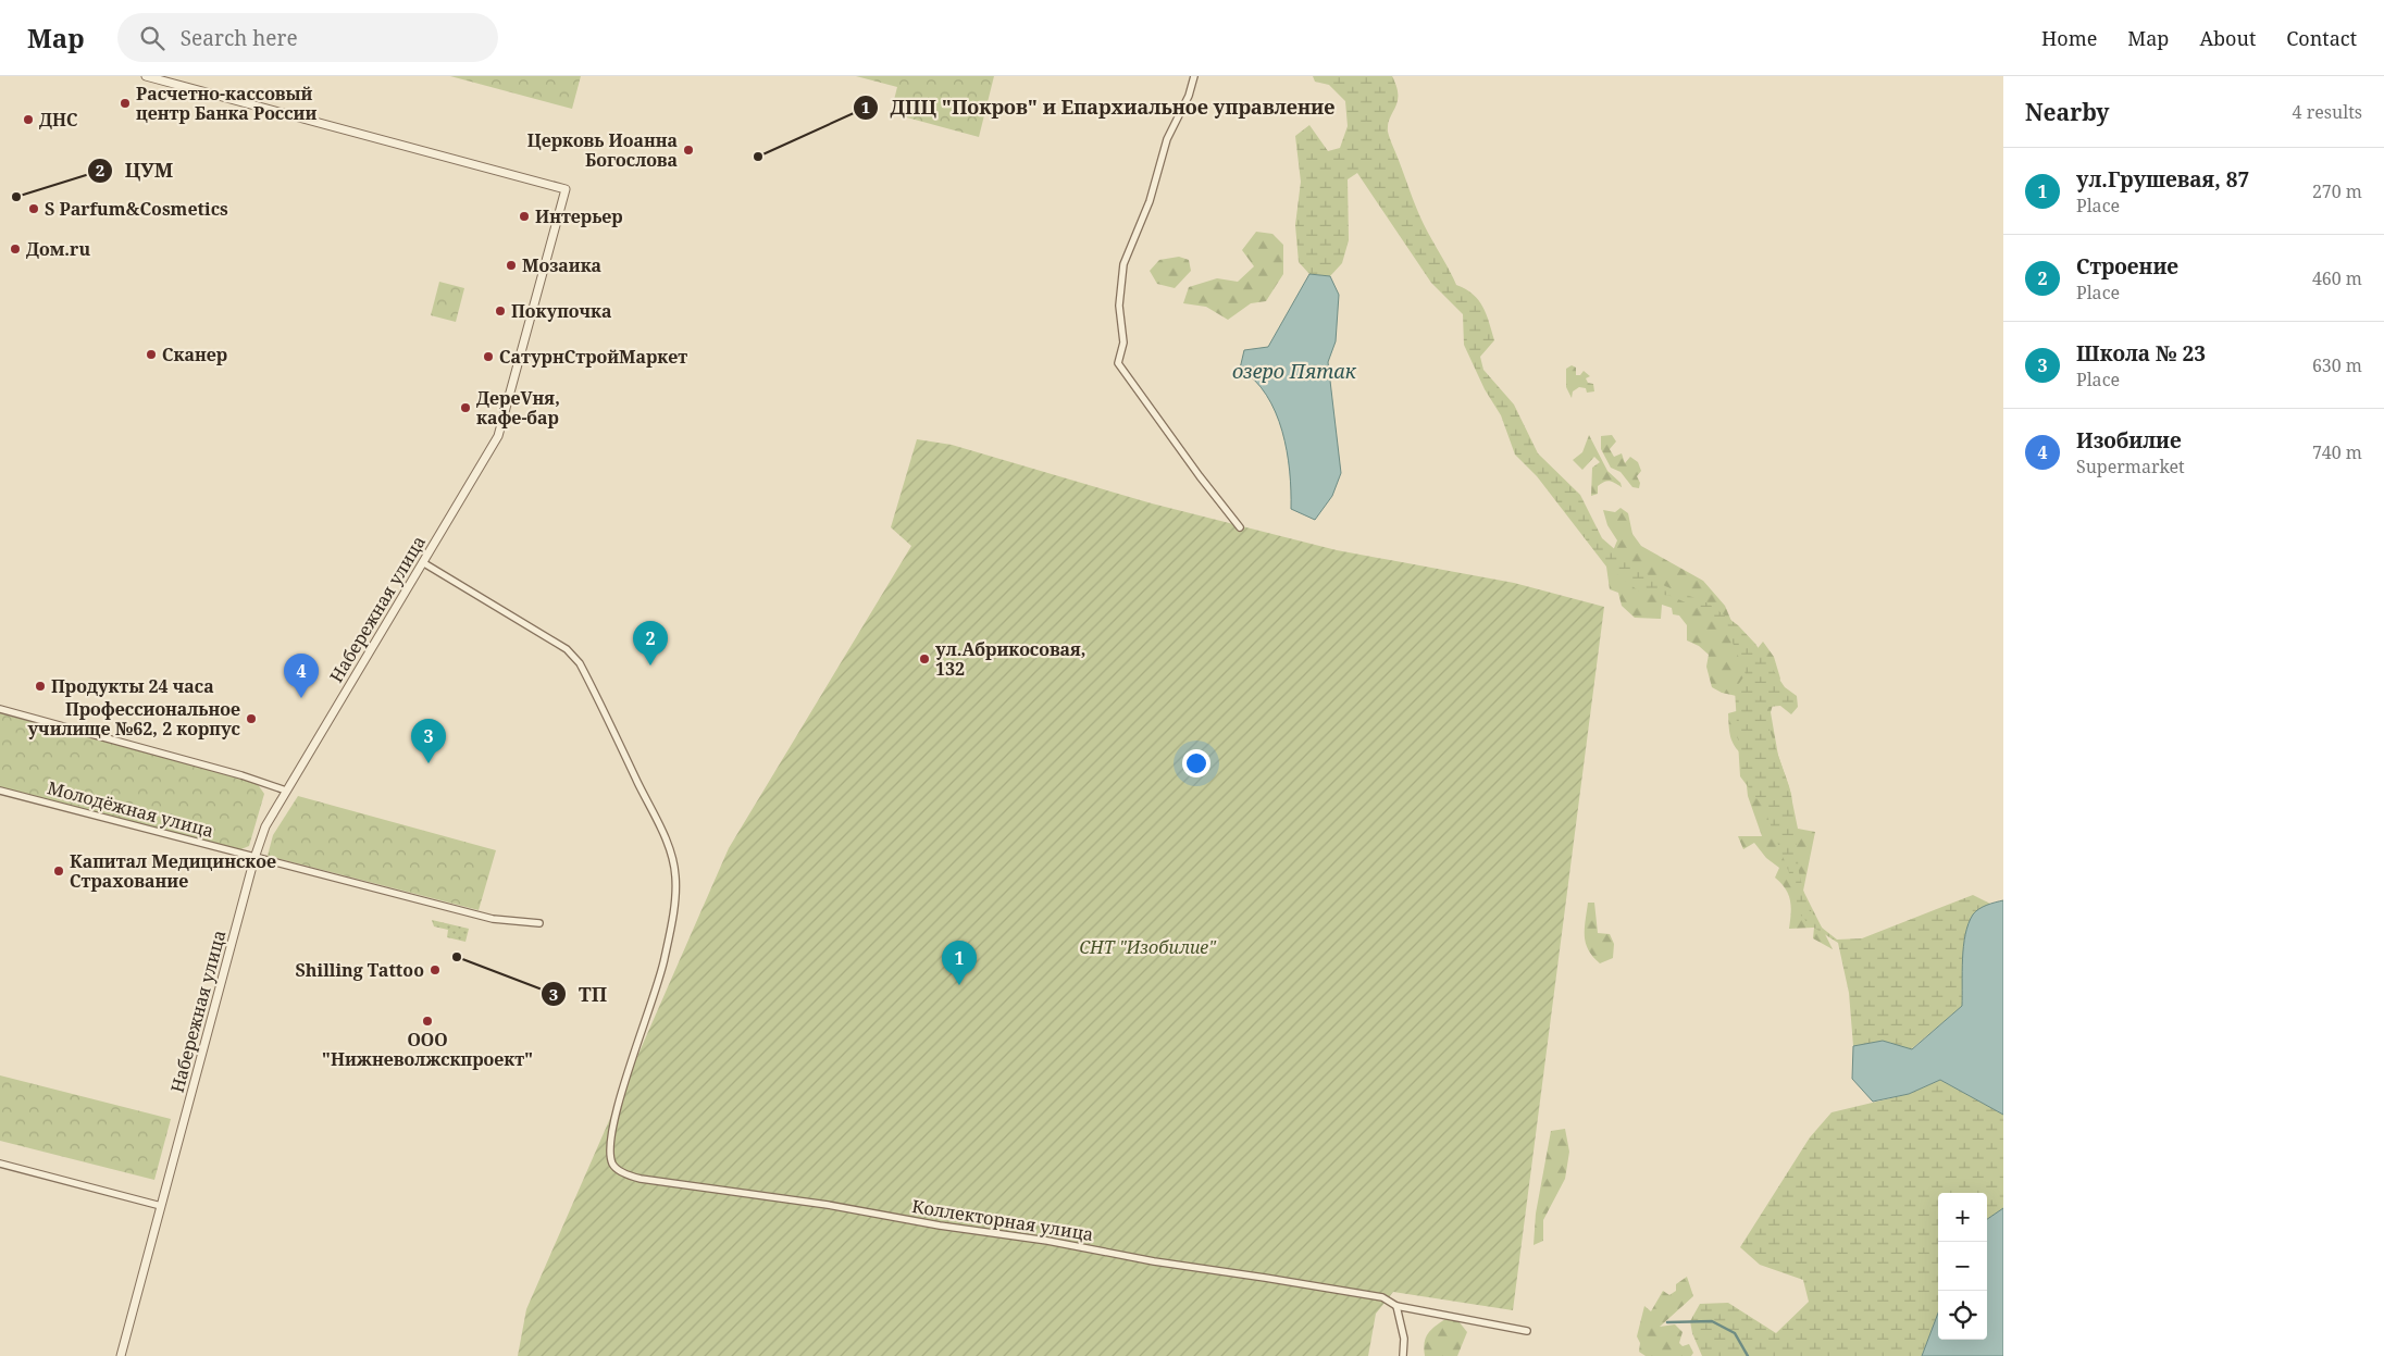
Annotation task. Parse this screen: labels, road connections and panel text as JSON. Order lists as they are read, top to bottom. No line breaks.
{"streets":{"street":["Набережная улица","Молодёжная улица","Коллекторная улица"]},"crossings":[["Набережная улица","Молодёжная улица"],["Набережная улица","Коллекторная улица"]],"water":["озеро Пятак"],"parks":["СНТ \"Изобилие\""],"places":["Расчетно-кассовый центр Банка России","ДНС","Церковь Иоанна Богослова","ДПЦ \"Покров\" и Епархиальное управление","ЦУМ","S Parfum&Cosmetics","Интерьер","Дом.ru","Мозаика","Покупочка","Сканер","СатурнСтройМаркет","ДереVня, кафе-бар","ул.Абрикосовая, 132","Продукты 24 часа","Профессиональное училище №62, 2 корпус","Капитал Медицинское Страхование","ТП","Shilling Tattoo","ООО \"Нижневолжскпроект\""],"page":{"header":"Map","search":"Search here","nav":["Home","Map","About","Contact"],"heading":["Nearby","4 results"],"list":[{"mark":"1","name":"ул.Грушевая, 87","note":"Place","value":"270 m"},{"mark":"2","name":"Строение","note":"Place","value":"460 m"},{"mark":"3","name":"Школа № 23","note":"Place","value":"630 m"},{"mark":"4","name":"Изобилие","note":"Supermarket","value":"740 m"}],"pins":["2","4","3","1"],"map_buttons":["+","−"]}}
